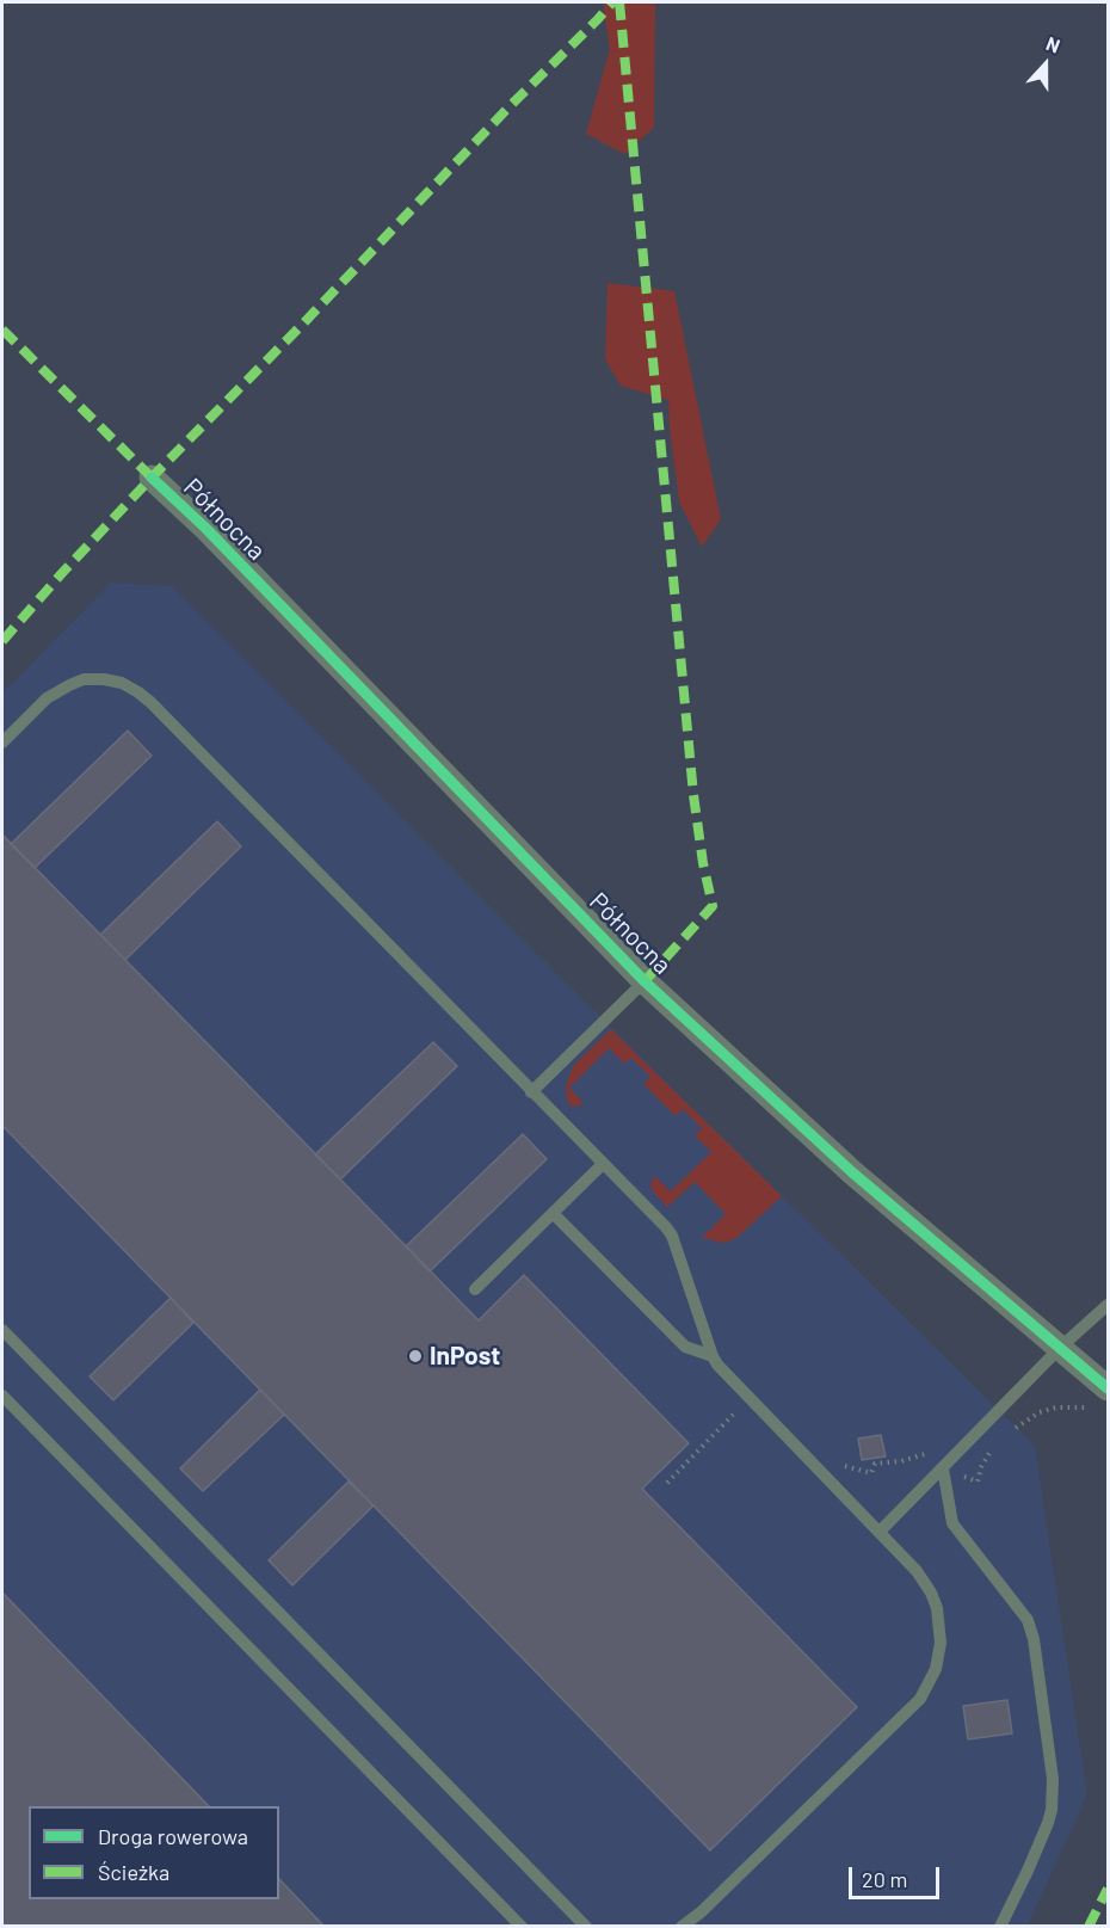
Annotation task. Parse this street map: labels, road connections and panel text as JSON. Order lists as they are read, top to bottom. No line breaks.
{"streets":{"street":["Północna"]},"places":["InPost"],"legend":["Droga rowerowa","Ścieżka"],"scale_bar":"20 m","north":"top"}
